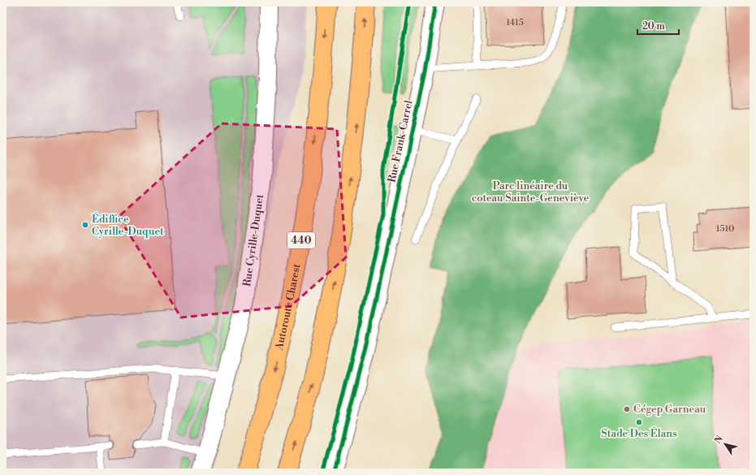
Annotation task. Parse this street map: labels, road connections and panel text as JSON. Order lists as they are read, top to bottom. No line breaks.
{"streets":{"highway":["440","Autoroute Charest"],"street":["Rue Frank-Carrel","Rue Cyrille-Duquet"]},"parks":["Parc linéaire du coteau Sainte-Geneviève"],"places":["Édiffice Cyrille-Duquet","Cégep Garneau","Stade Des Élans"],"house_numbers":["1415","1510"],"scale_bar":"20 m","north":"top left"}
